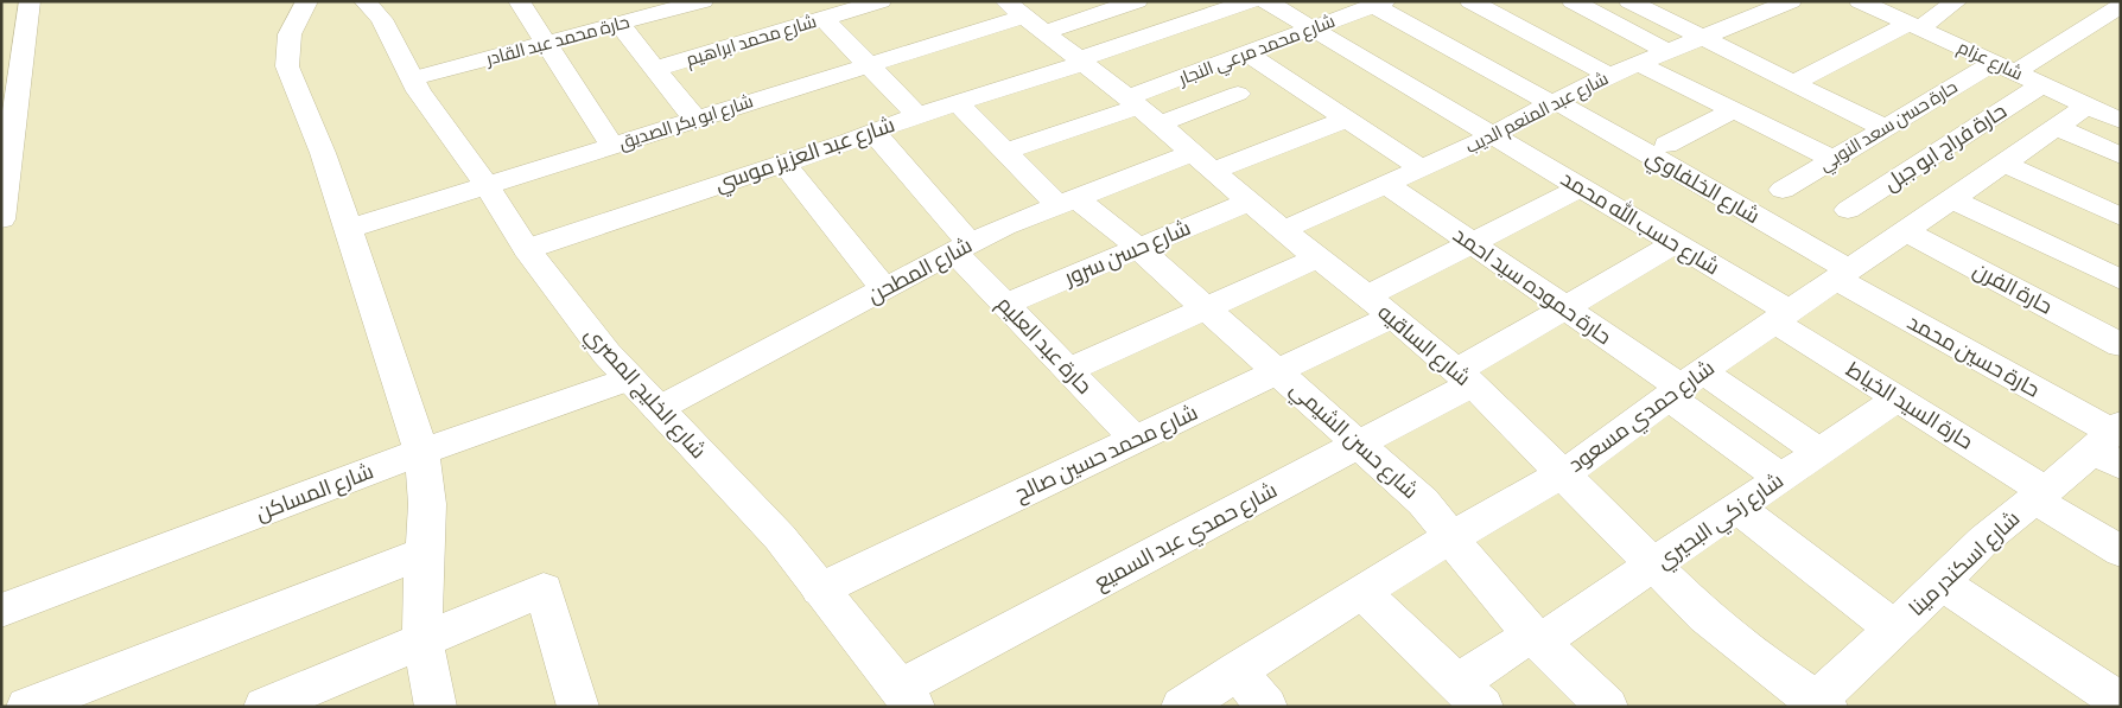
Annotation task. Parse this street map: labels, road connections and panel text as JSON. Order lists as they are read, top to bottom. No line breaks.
{"streets":{"street":["حارة محمد عبد القادر","شارع محمد ابراهيم","شارع محمد مرعي النجار","شارع عزام","شارع عبد المنعم الديب","شارع ابو بكر الصديق","حارة حسن سعد النوبي","حارة فراج ابو جبل","شارع عبد العزيز موسي","شارع الخلفاوي","شارع حسب الله محمد","شارع حسن سرور","شارع المطحن","حارة حموده سيد احمد","حارة الفرن","حارة عبد العليم","شارع الساقيه","حارة حسين محمد","شارع الخليج المصري","حارة السيد الخياط","شارع حمدي مسعود","شارع حسن الشيمي","شارع محمد حسين صالح","شارع المساكن","شارع زكي البحيري","شارع حمدي عبد السميع","شارع اسكندر مينا"]},"crossings":[["حارة محمد عبد القادر","شارع الخليج المصري"],["شارع محمد مرعي النجار","شارع الخلفاوي"],["شارع محمد مرعي النجار","شارع حسب الله محمد"],["شارع محمد مرعي النجار","شارع الساقيه"],["شارع عزام","حارة حسن سعد النوبي"],["شارع عزام","حارة فراج ابو جبل"],["شارع عزام","شارع حمدي مسعود"],["شارع عبد المنعم الديب","شارع الخلفاوي"],["شارع عبد المنعم الديب","شارع حسب الله محمد"],["شارع عبد المنعم الديب","حارة حموده سيد احمد"],["شارع عبد المنعم الديب","شارع الساقيه"],["شارع ابو بكر الصديق","شارع الساقيه"],["شارع ابو بكر الصديق","شارع الخليج المصري"],["حارة فراج ابو جبل","حارة الفرن"],["شارع عبد العزيز موسي","حارة عبد العليم"],["شارع عبد العزيز موسي","شارع الساقيه"],["شارع عبد العزيز موسي","شارع الخليج المصري"],["شارع عبد العزيز موسي","شارع حسن الشيمي"],["شارع الخلفاوي","حارة حسين محمد"],["شارع الخلفاوي","شارع حمدي مسعود"],["شارع حسب الله محمد","حارة السيد الخياط"],["شارع حسب الله محمد","شارع حمدي مسعود"],["شارع حسب الله محمد","شارع محمد حسين صالح"],["شارع حسب الله محمد","شارع حمدي عبد السميع"],["شارع حسن سرور","حارة عبد العليم"],["شارع حسن سرور","شارع الساقيه"],["شارع حسن سرور","شارع حسن الشيمي"],["شارع المطحن","حارة عبد العليم"],["شارع المطحن","شارع الساقيه"],["شارع المطحن","شارع الخليج المصري"],["شارع المطحن","شارع حسن الشيمي"],["حارة حموده سيد احمد","شارع حمدي مسعود"],["حارة حموده سيد احمد","شارع محمد حسين صالح"],["حارة حموده سيد احمد","شارع حمدي عبد السميع"],["حارة الفرن","شارع حمدي مسعود"],["حارة عبد العليم","شارع محمد حسين صالح"],["شارع الساقيه","شارع حمدي مسعود"],["شارع الساقيه","شارع محمد حسين صالح"],["شارع الساقيه","شارع زكي البحيري"],["شارع الساقيه","شارع حمدي عبد السميع"],["شارع الساقيه","شارع اسكندر مينا"],["حارة حسين محمد","شارع حمدي مسعود"],["حارة حسين محمد","شارع اسكندر مينا"],["شارع الخليج المصري","شارع محمد حسين صالح"],["شارع الخليج المصري","شارع المساكن"],["شارع الخليج المصري","شارع حمدي عبد السميع"],["حارة السيد الخياط","شارع حمدي مسعود"],["حارة السيد الخياط","شارع زكي البحيري"],["حارة السيد الخياط","شارع اسكندر مينا"],["شارع حمدي مسعود","شارع حسن الشيمي"],["شارع حسن الشيمي","شارع محمد حسين صالح"],["شارع حسن الشيمي","شارع زكي البحيري"],["شارع حسن الشيمي","شارع حمدي عبد السميع"]]}
